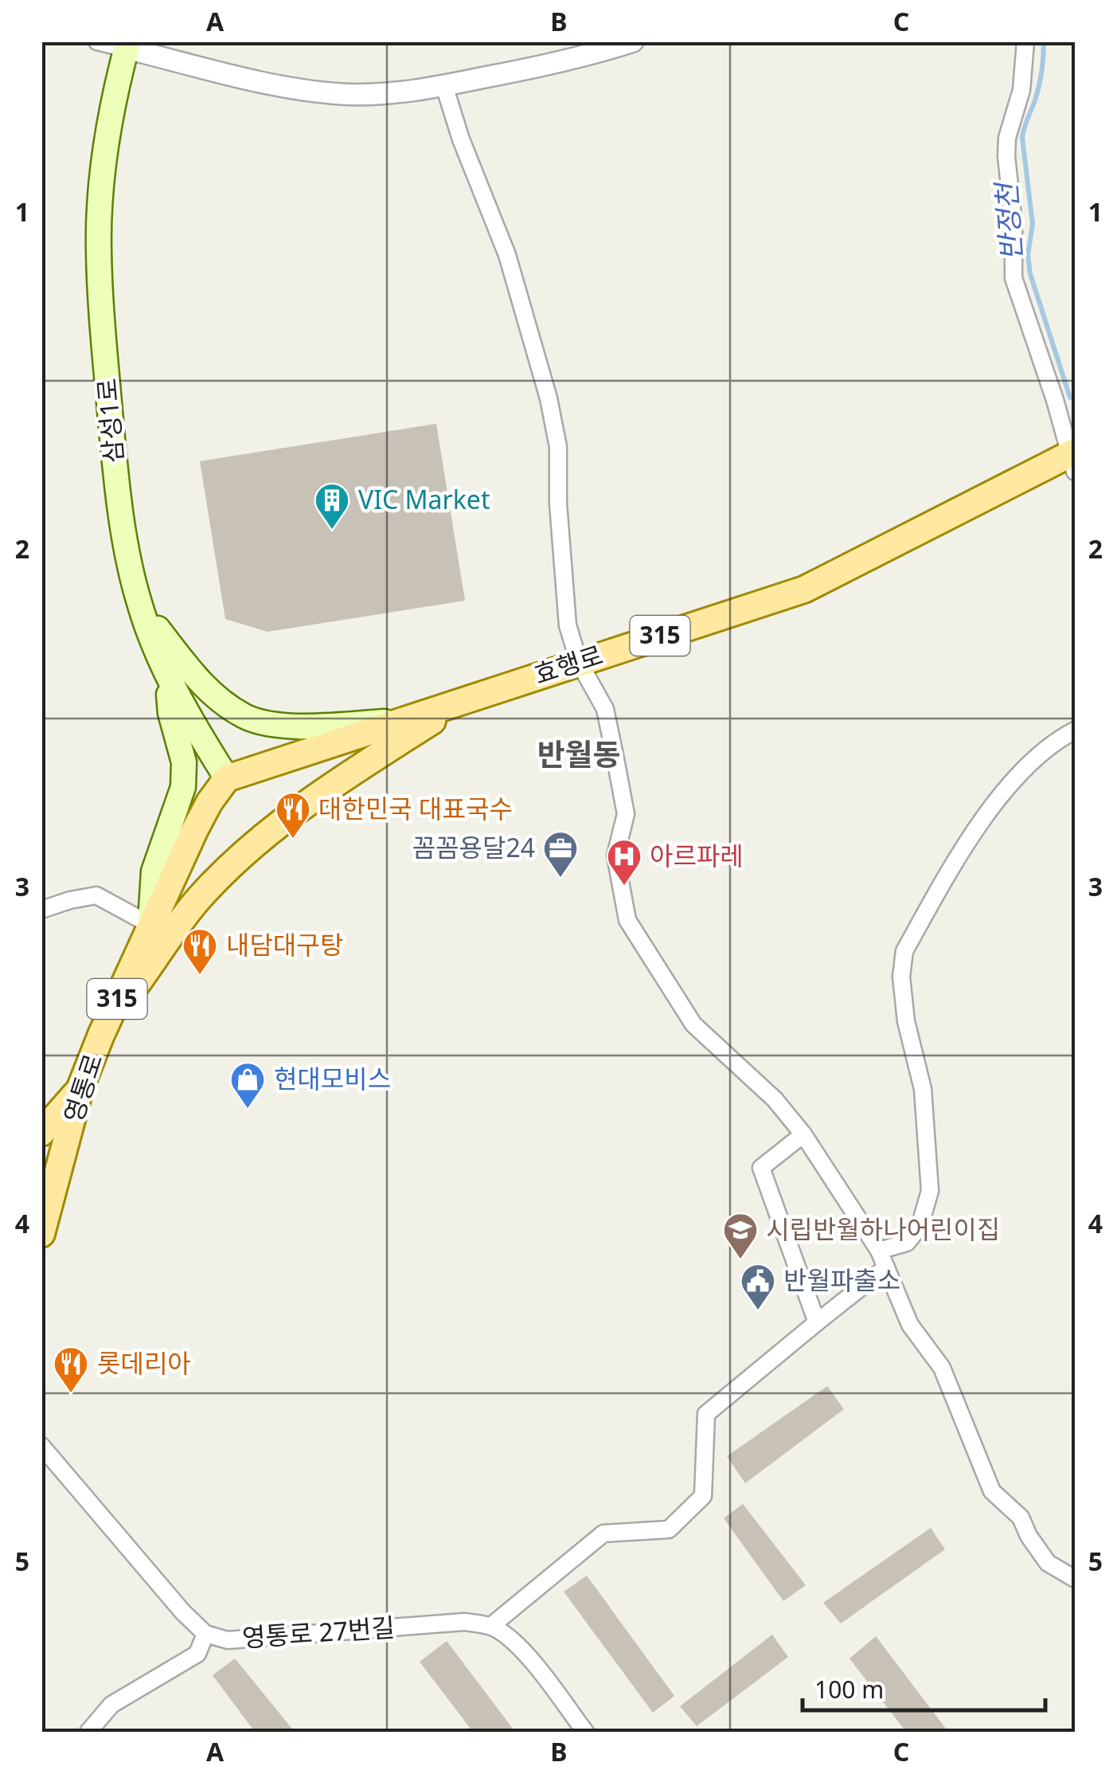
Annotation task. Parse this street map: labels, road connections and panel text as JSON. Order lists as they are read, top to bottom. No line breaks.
{"streets":{"main road":["삼성1로","315","효행로","영통로"],"street":["영통로 27번길"]},"crossings":[["삼성1로","효행로"],["삼성1로","영통로"],["315","효행로"],["315","영통로"],["효행로","영통로"]],"districts":["반월동"],"water":["반정천"],"places":{"building":["VIC Market"],"restaurant":["대한민국 대표국수","내담대구탕","롯데리아"],"office":["꼼꼼용달24"],"hospital":["아르파레"],"shop":["현대모비스"],"school or university":["시립반월하나어린이집"],"public building":["반월파출소"]},"scale_bar":"100 m","grid":{"columns":["A","B","C"],"rows":["1","2","3","4","5"]}}
